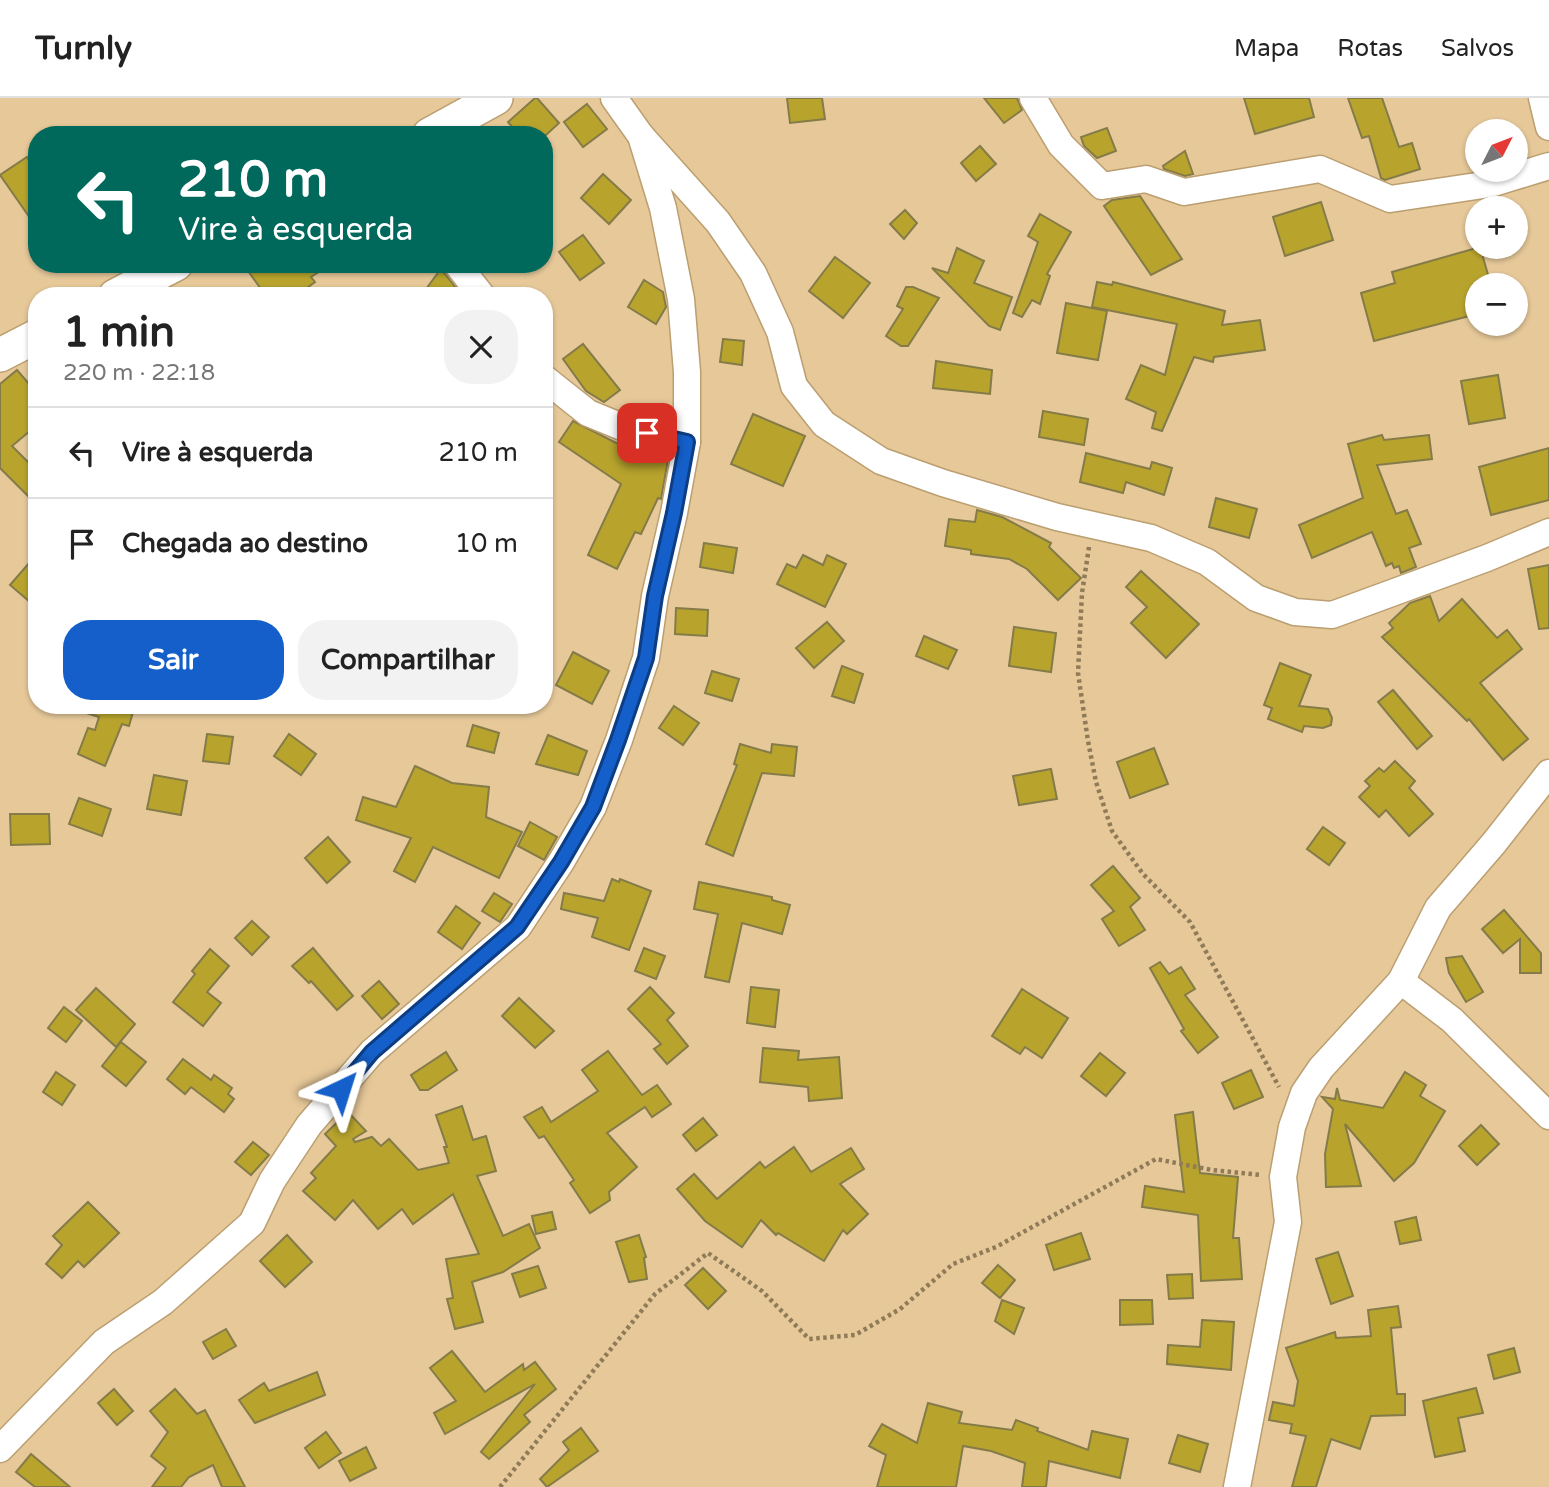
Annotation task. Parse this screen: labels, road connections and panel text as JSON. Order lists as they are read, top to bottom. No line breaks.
{"north":"top right","page":{"header":"Turnly","nav":["Mapa","Rotas","Salvos"],"map_buttons":["+","−"],"turn":["210 m","Vire à esquerda"],"heading":["1 min","220 m · 22:18"],"list":[{"name":"Vire à esquerda","value":"210 m"},{"name":"Chegada ao destino","value":"10 m"}],"buttons":["Sair","Compartilhar"]}}
